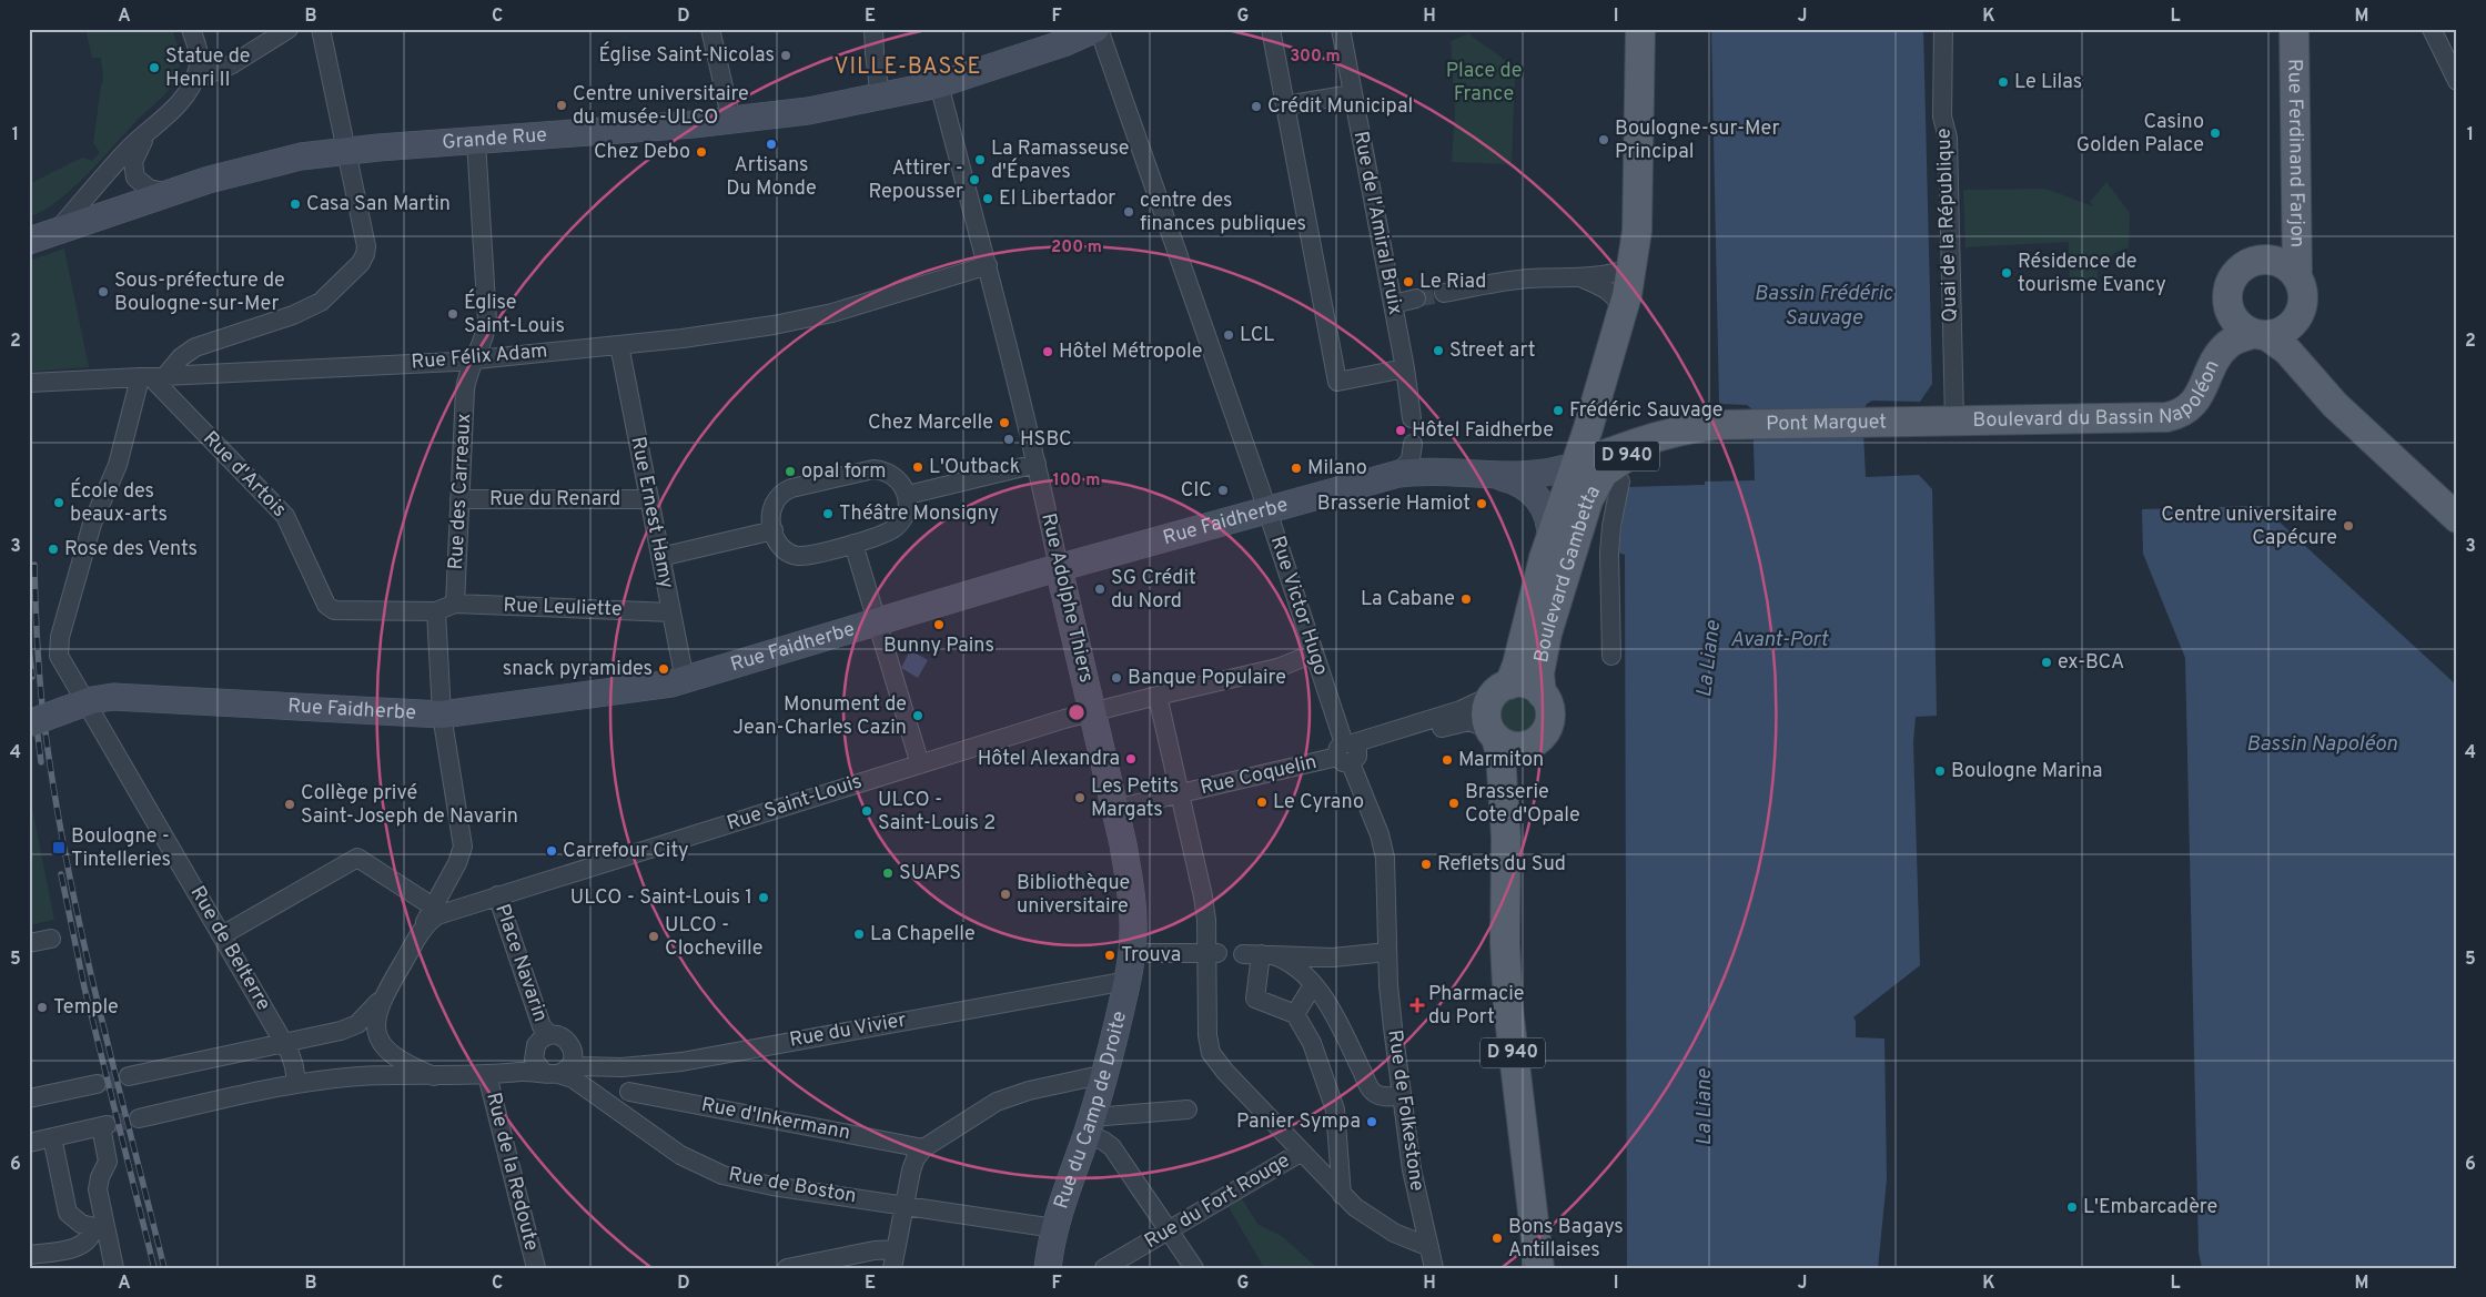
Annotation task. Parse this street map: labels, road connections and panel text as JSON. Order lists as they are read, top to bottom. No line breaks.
{"streets":{"main road":["Grande Rue","Rue Ferdinand Farjon","Boulevard du Bassin Napoléon","Pont Marguet","D 940","Rue Faidherbe","Boulevard Gambetta","Rue Adolphe Thiers","Rue du Camp de Droite"],"street":["Rue de l'Amiral Bruix","Quai de la République","Rue Félix Adam","Rue d'Artois","Rue des Carreaux","Rue du Renard","Rue Ernest Hamy","Rue Victor Hugo","Rue Leuliette","Rue Coquelin","Rue Saint-Louis","Rue de Belterre","Place Navarin","Rue du Vivier","Rue de Folkestone","Rue d'Inkermann","Rue de la Redoute","Rue de Boston","Rue du Fort Rouge"]},"crossings":[["Grande Rue","Rue des Carreaux"],["Grande Rue","Rue Adolphe Thiers"],["Grande Rue","Rue Victor Hugo"],["Rue Ferdinand Farjon","Boulevard du Bassin Napoléon"],["Quai de la République","Boulevard du Bassin Napoléon"],["Rue Félix Adam","Rue d'Artois"],["Rue Félix Adam","Rue des Carreaux"],["Rue Félix Adam","Rue Ernest Hamy"],["Rue Félix Adam","Rue Adolphe Thiers"],["Rue Félix Adam","Rue de Belterre"],["Boulevard du Bassin Napoléon","Pont Marguet"],["Pont Marguet","Boulevard Gambetta"],["D 940","Rue Faidherbe"],["D 940","Boulevard Gambetta"],["Rue d'Artois","Rue de Belterre"],["Rue des Carreaux","Rue du Renard"],["Rue des Carreaux","Rue Leuliette"],["Rue du Renard","Rue Ernest Hamy"],["Rue Ernest Hamy","Rue Faidherbe"],["Rue Ernest Hamy","Rue Leuliette"],["Rue Faidherbe","Boulevard Gambetta"],["Rue Faidherbe","Rue Adolphe Thiers"],["Rue Faidherbe","Rue Victor Hugo"],["Rue Faidherbe","Rue de Belterre"],["Rue Adolphe Thiers","Rue Coquelin"],["Rue Adolphe Thiers","Rue Saint-Louis"],["Rue Adolphe Thiers","Rue du Camp de Droite"],["Rue Victor Hugo","Rue Coquelin"],["Rue Victor Hugo","Rue Saint-Louis"],["Rue Victor Hugo","Rue de Folkestone"],["Rue Saint-Louis","Place Navarin"],["Rue de Belterre","Place Navarin"],["Place Navarin","Rue du Vivier"],["Place Navarin","Rue de la Redoute"],["Place Navarin","Rue de Boston"],["Rue du Vivier","Rue du Camp de Droite"],["Rue du Vivier","Rue de Boston"],["Rue du Camp de Droite","Rue de Boston"]],"districts":["VILLE-BASSE"],"water":["Bassin Frédéric Sauvage","Avant-Port","La Liane","Bassin Napoléon"],"parks":["Place de France"],"places":{"other":["Église Saint-Nicolas","Statue de Henri II","Le Lilas","Centre universitaire du musée-ULCO","Crédit Municipal","Casino Golden Palace","Boulogne-sur-Mer Principal","Artisans Du Monde","Chez Debo","La Ramasseuse d'Épaves","Attirer - Repousser","El Libertador","Casa San Martin","centre des finances publiques","Résidence de tourisme Evancy","Le Riad","Sous-préfecture de Boulogne-sur-Mer","Église Saint-Louis","LCL","Street art","Hôtel Métropole","Frédéric Sauvage","Chez Marcelle","Hôtel Faidherbe","HSBC","L'Outback","Milano","opal form","CIC","École des beaux-arts","Brasserie Hamiot","Théâtre Monsigny","Centre universitaire Capécure","Rose des Vents","SG Crédit du Nord","La Cabane","Bunny Pains","ex-BCA","snack pyramides","Banque Populaire","Monument de Jean-Charles Cazin","Hôtel Alexandra","Marmiton","Boulogne Marina","Les Petits Margats","Le Cyrano","Brasserie Cote d'Opale","Collège privé Saint-Joseph de Navarin","ULCO - Saint-Louis 2","Carrefour City","Reflets du Sud","SUAPS","Bibliothèque universitaire","ULCO - Saint-Louis 1","La Chapelle","ULCO - Clocheville","Trouva","Temple","Panier Sympa","L'Embarcadère","Bons Bagays Antillaises"],"transit":["Boulogne - Tintelleries"],"health":["Pharmacie du Port"]},"grid":{"columns":["A","B","C","D","E","F","G","H","I","J","K","L","M"],"rows":["1","2","3","4","5","6"]},"rings":["300 m","200 m","100 m"]}
